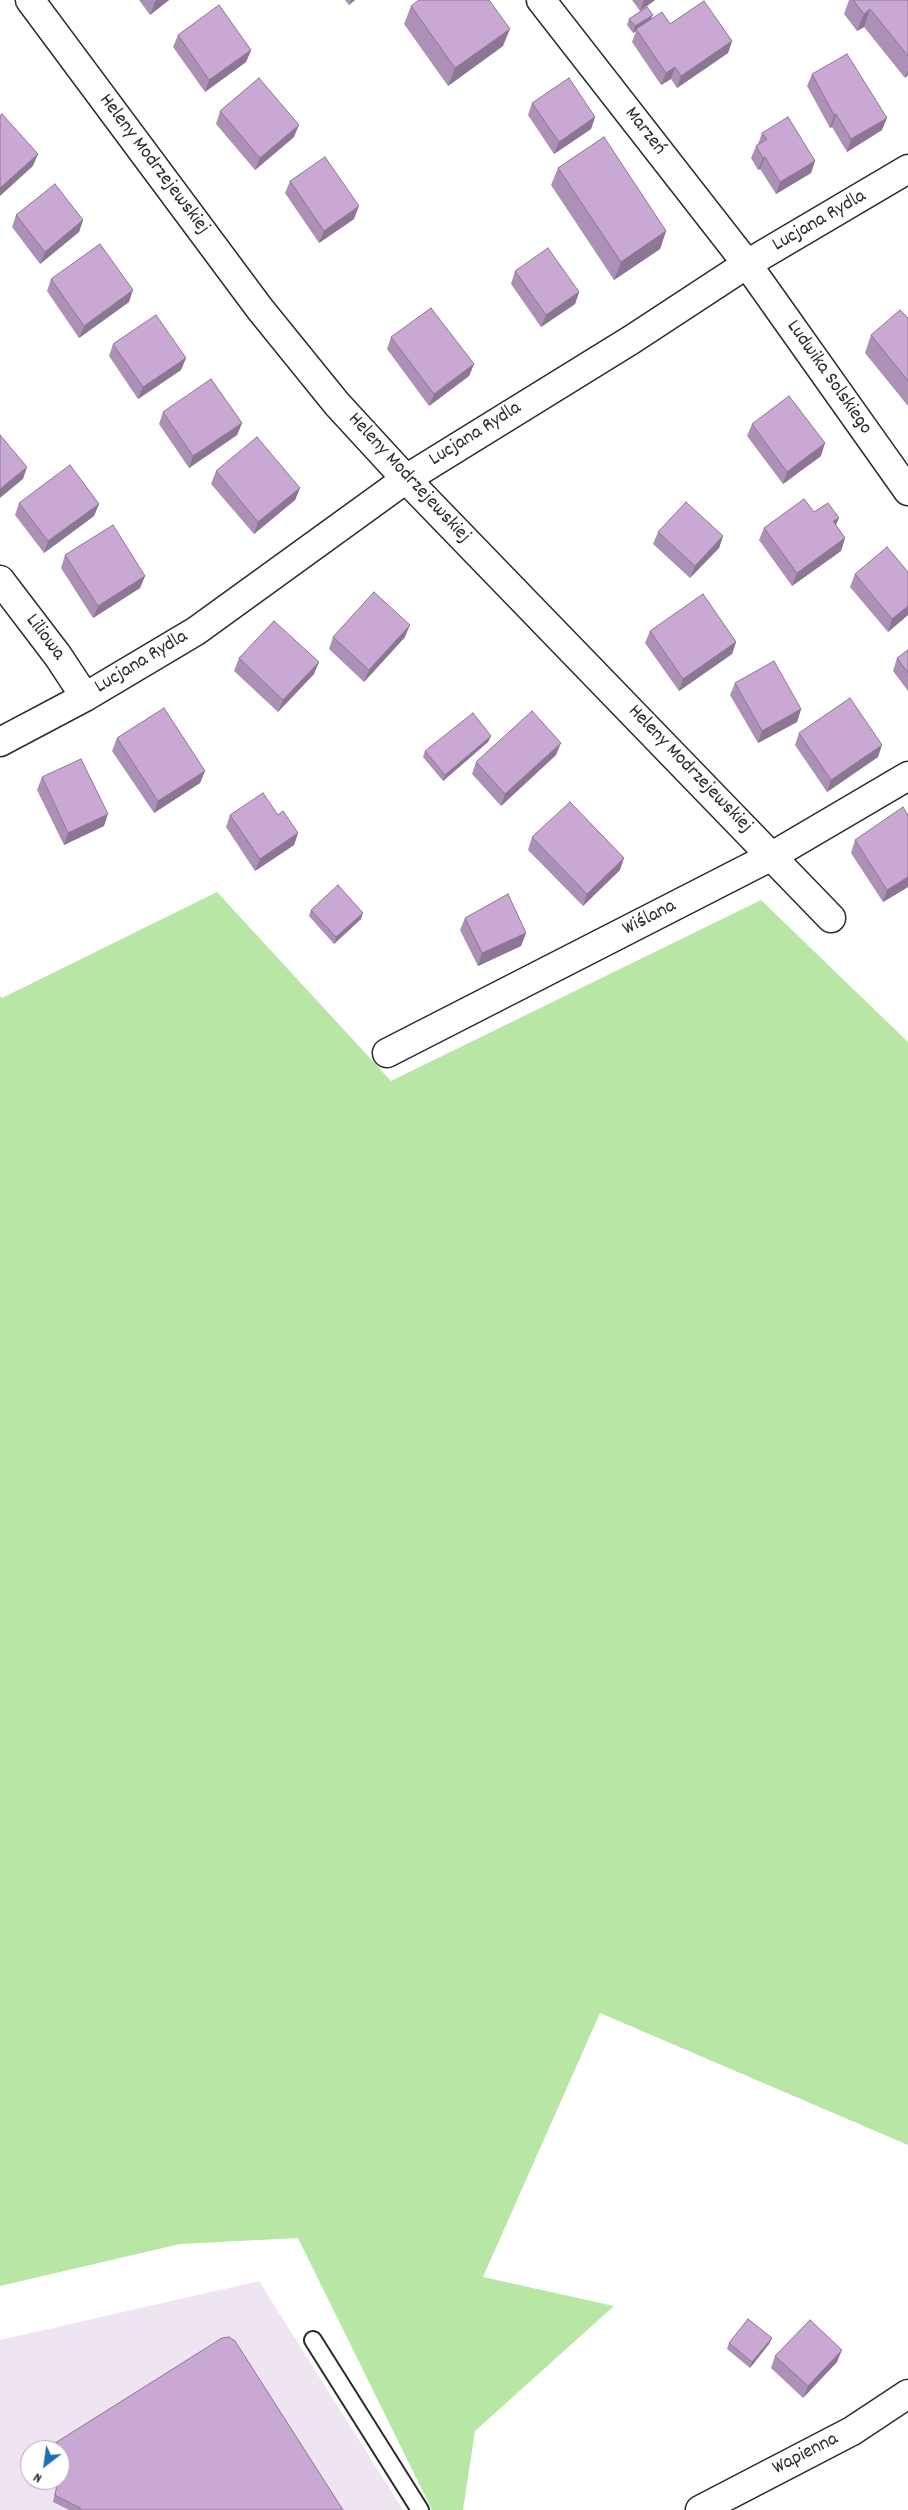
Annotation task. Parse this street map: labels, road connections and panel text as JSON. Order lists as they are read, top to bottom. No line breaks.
{"streets":{"street":["Marzeń","Heleny Modrzejewskiej","Lucjana Rydla","Ludwika Solskiego","Liliowa","Wiślana","Wapienna"]},"crossings":[["Marzeń","Lucjana Rydla"],["Marzeń","Ludwika Solskiego"],["Heleny Modrzejewskiej","Lucjana Rydla"],["Heleny Modrzejewskiej","Wiślana"],["Lucjana Rydla","Ludwika Solskiego"],["Lucjana Rydla","Liliowa"]],"north":"bottom left"}
